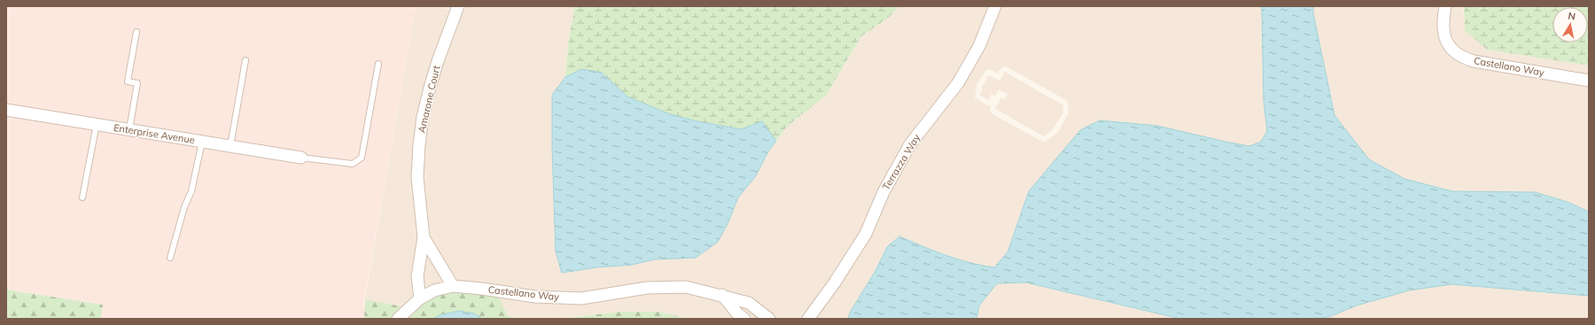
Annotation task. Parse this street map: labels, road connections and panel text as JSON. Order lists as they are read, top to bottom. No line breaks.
{"streets":{"street":["Castellano Way","Amarone Court","Enterprise Avenue","Terrazza Way"]},"north":"top"}
